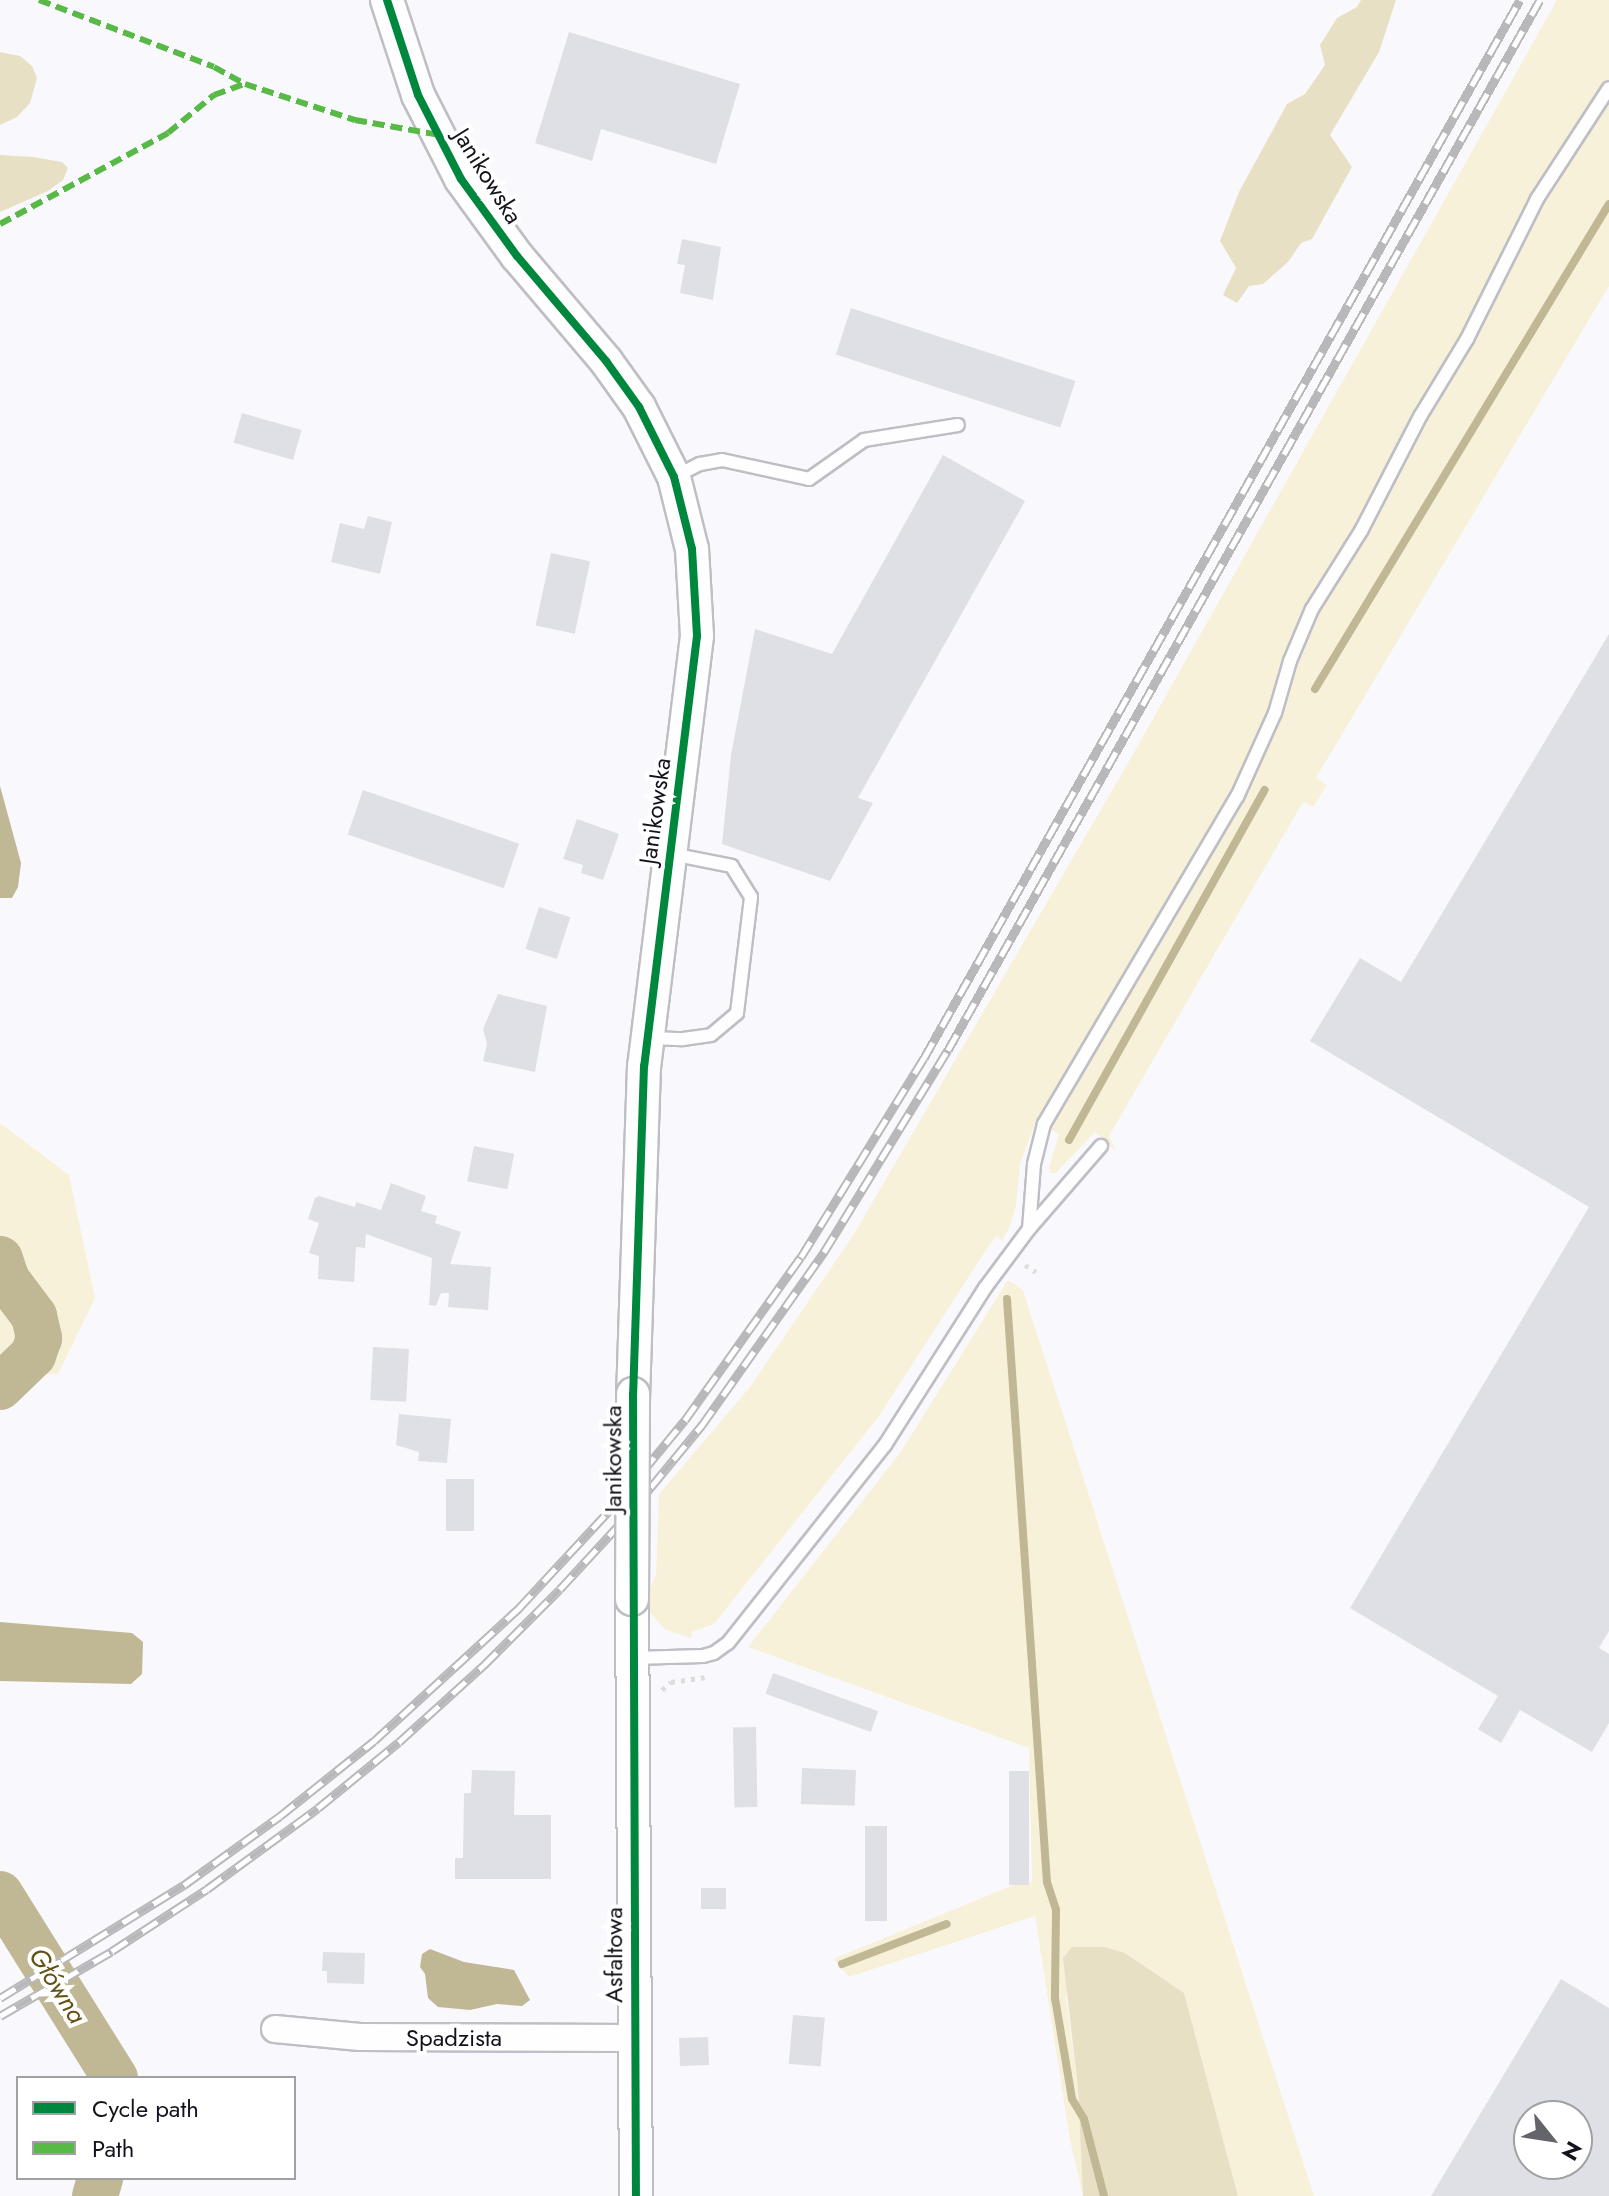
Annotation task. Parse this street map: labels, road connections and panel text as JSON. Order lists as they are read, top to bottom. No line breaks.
{"streets":{"street":["Janikowska","Asfaltowa","Spadzista"]},"crossings":[["Janikowska","Asfaltowa"],["Asfaltowa","Spadzista"]],"water":["Główna"],"legend":["Cycle path","Path"],"north":"bottom right"}
